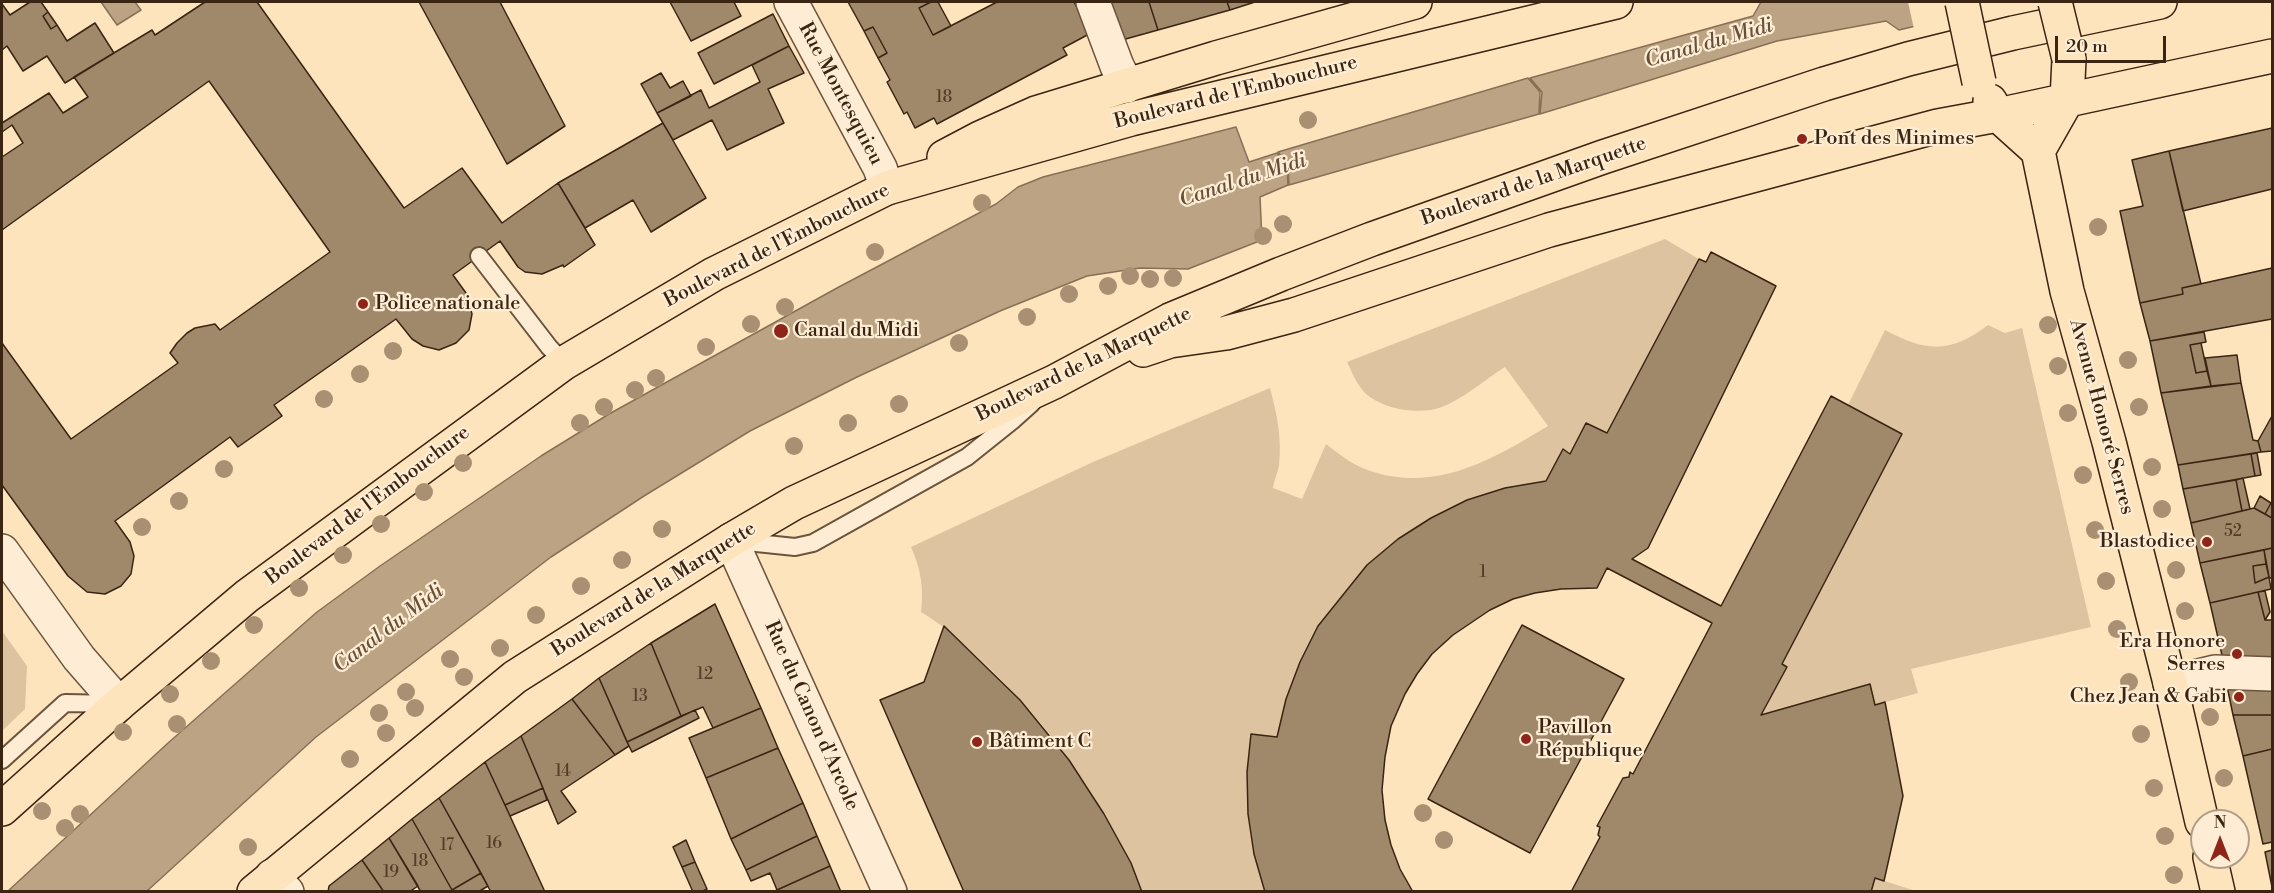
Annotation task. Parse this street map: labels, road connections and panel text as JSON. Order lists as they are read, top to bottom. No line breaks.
{"streets":{"main road":["Boulevard de l'Embouchure","Boulevard de la Marquette","Avenue Honoré Serres"],"street":["Rue Montesquieu","Rue du Canon d'Arcole"]},"crossings":[["Boulevard de l'Embouchure","Rue Montesquieu"],["Boulevard de la Marquette","Rue du Canon d'Arcole"]],"water":["Canal du Midi"],"places":["Pont des Minimes","Police nationale","Canal du Midi","Blastodice","Era Honore Serres","Chez Jean & Gabi","Pavillon République","Bâtiment C"],"house_numbers":["18","52","1","12","13","14","16","17","18","19"],"scale_bar":"20 m","north":"top"}
